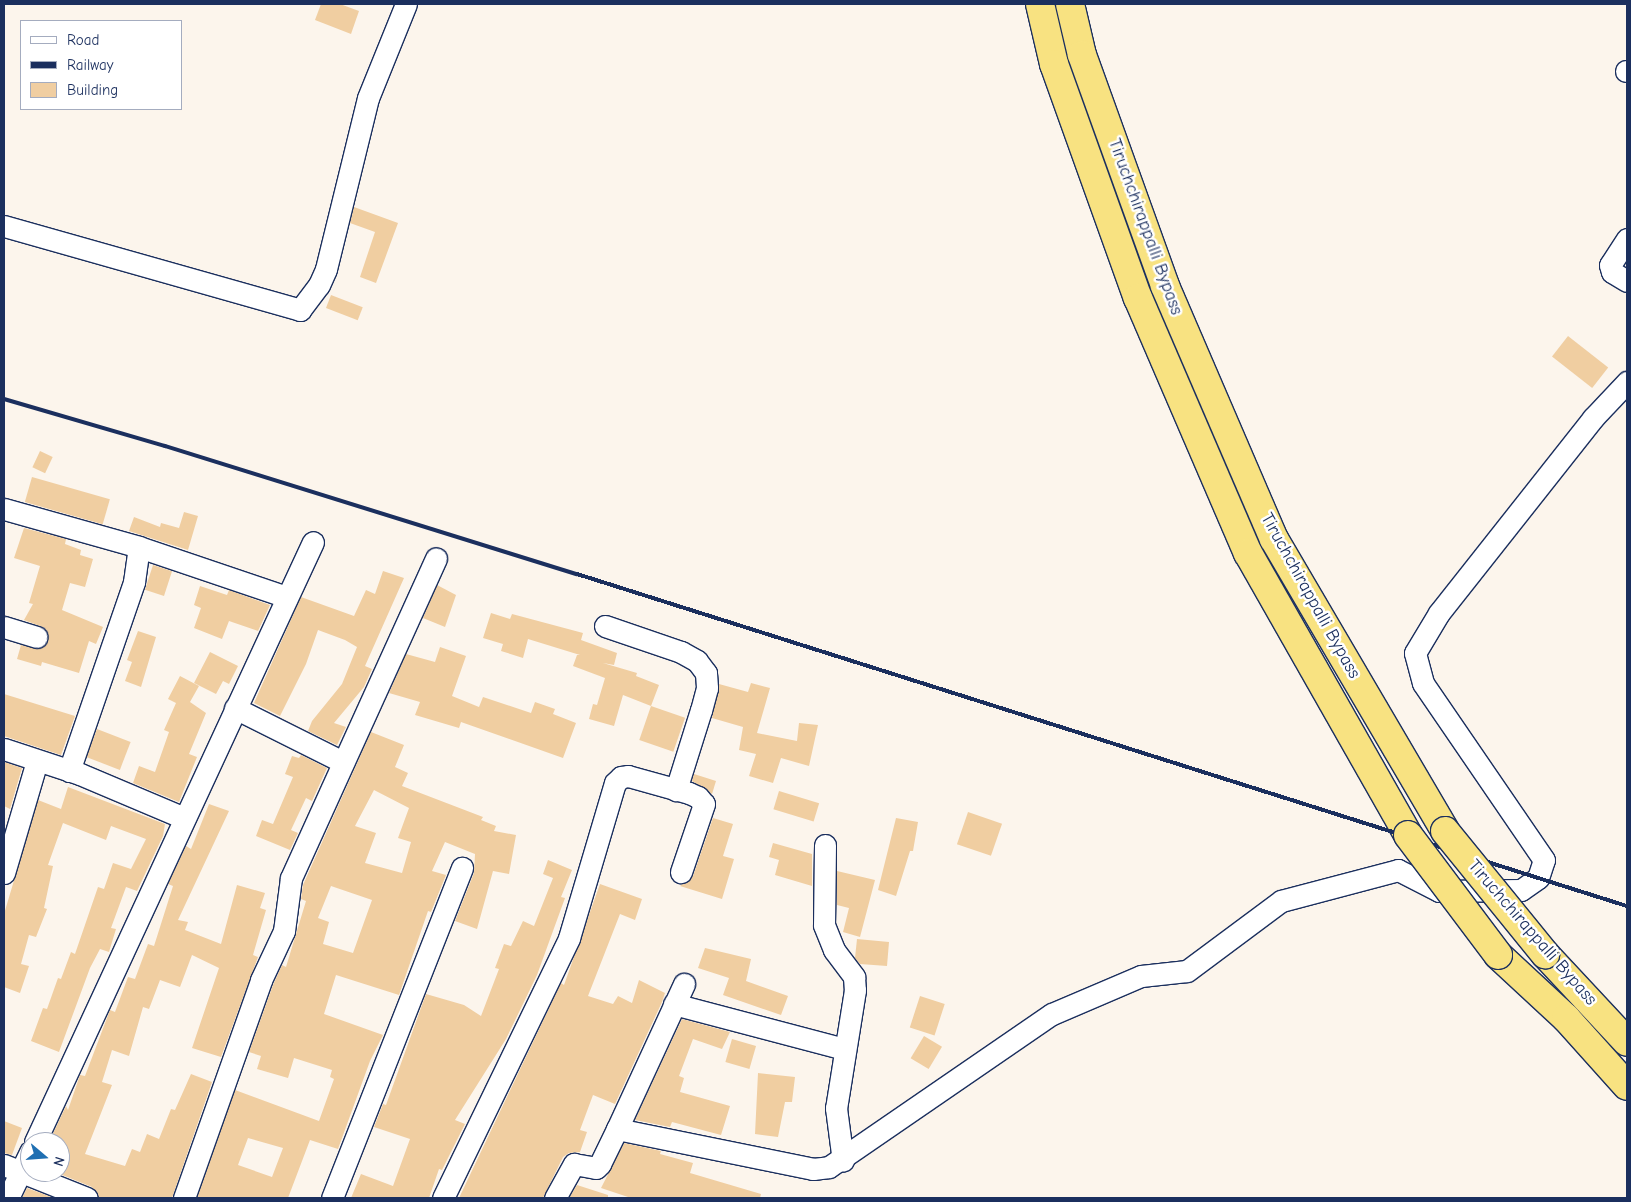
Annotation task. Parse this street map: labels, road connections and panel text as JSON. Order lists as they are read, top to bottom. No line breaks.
{"streets":{"highway":["Tiruchchirappalli Bypass"]},"legend":["Road","Railway","Building"],"north":"right"}
